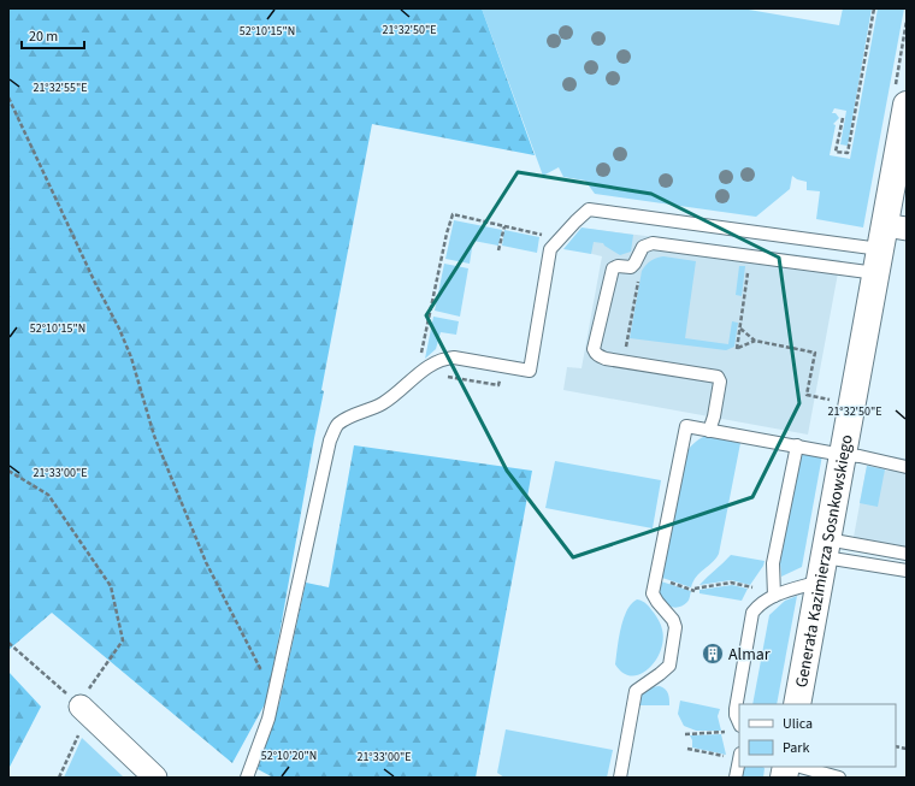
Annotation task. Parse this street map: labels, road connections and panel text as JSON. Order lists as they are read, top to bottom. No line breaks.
{"streets":{"street":["Generała Kazimierza Sosnkowskiego"]},"places":{"building":["Almar"]},"legend":["Ulica","Park"],"scale_bar":"20 m","coordinates":["21°32'50\"E","52°10'15\"N","21°32'55\"E","21°33'00\"E","52°10'20\"N"]}
